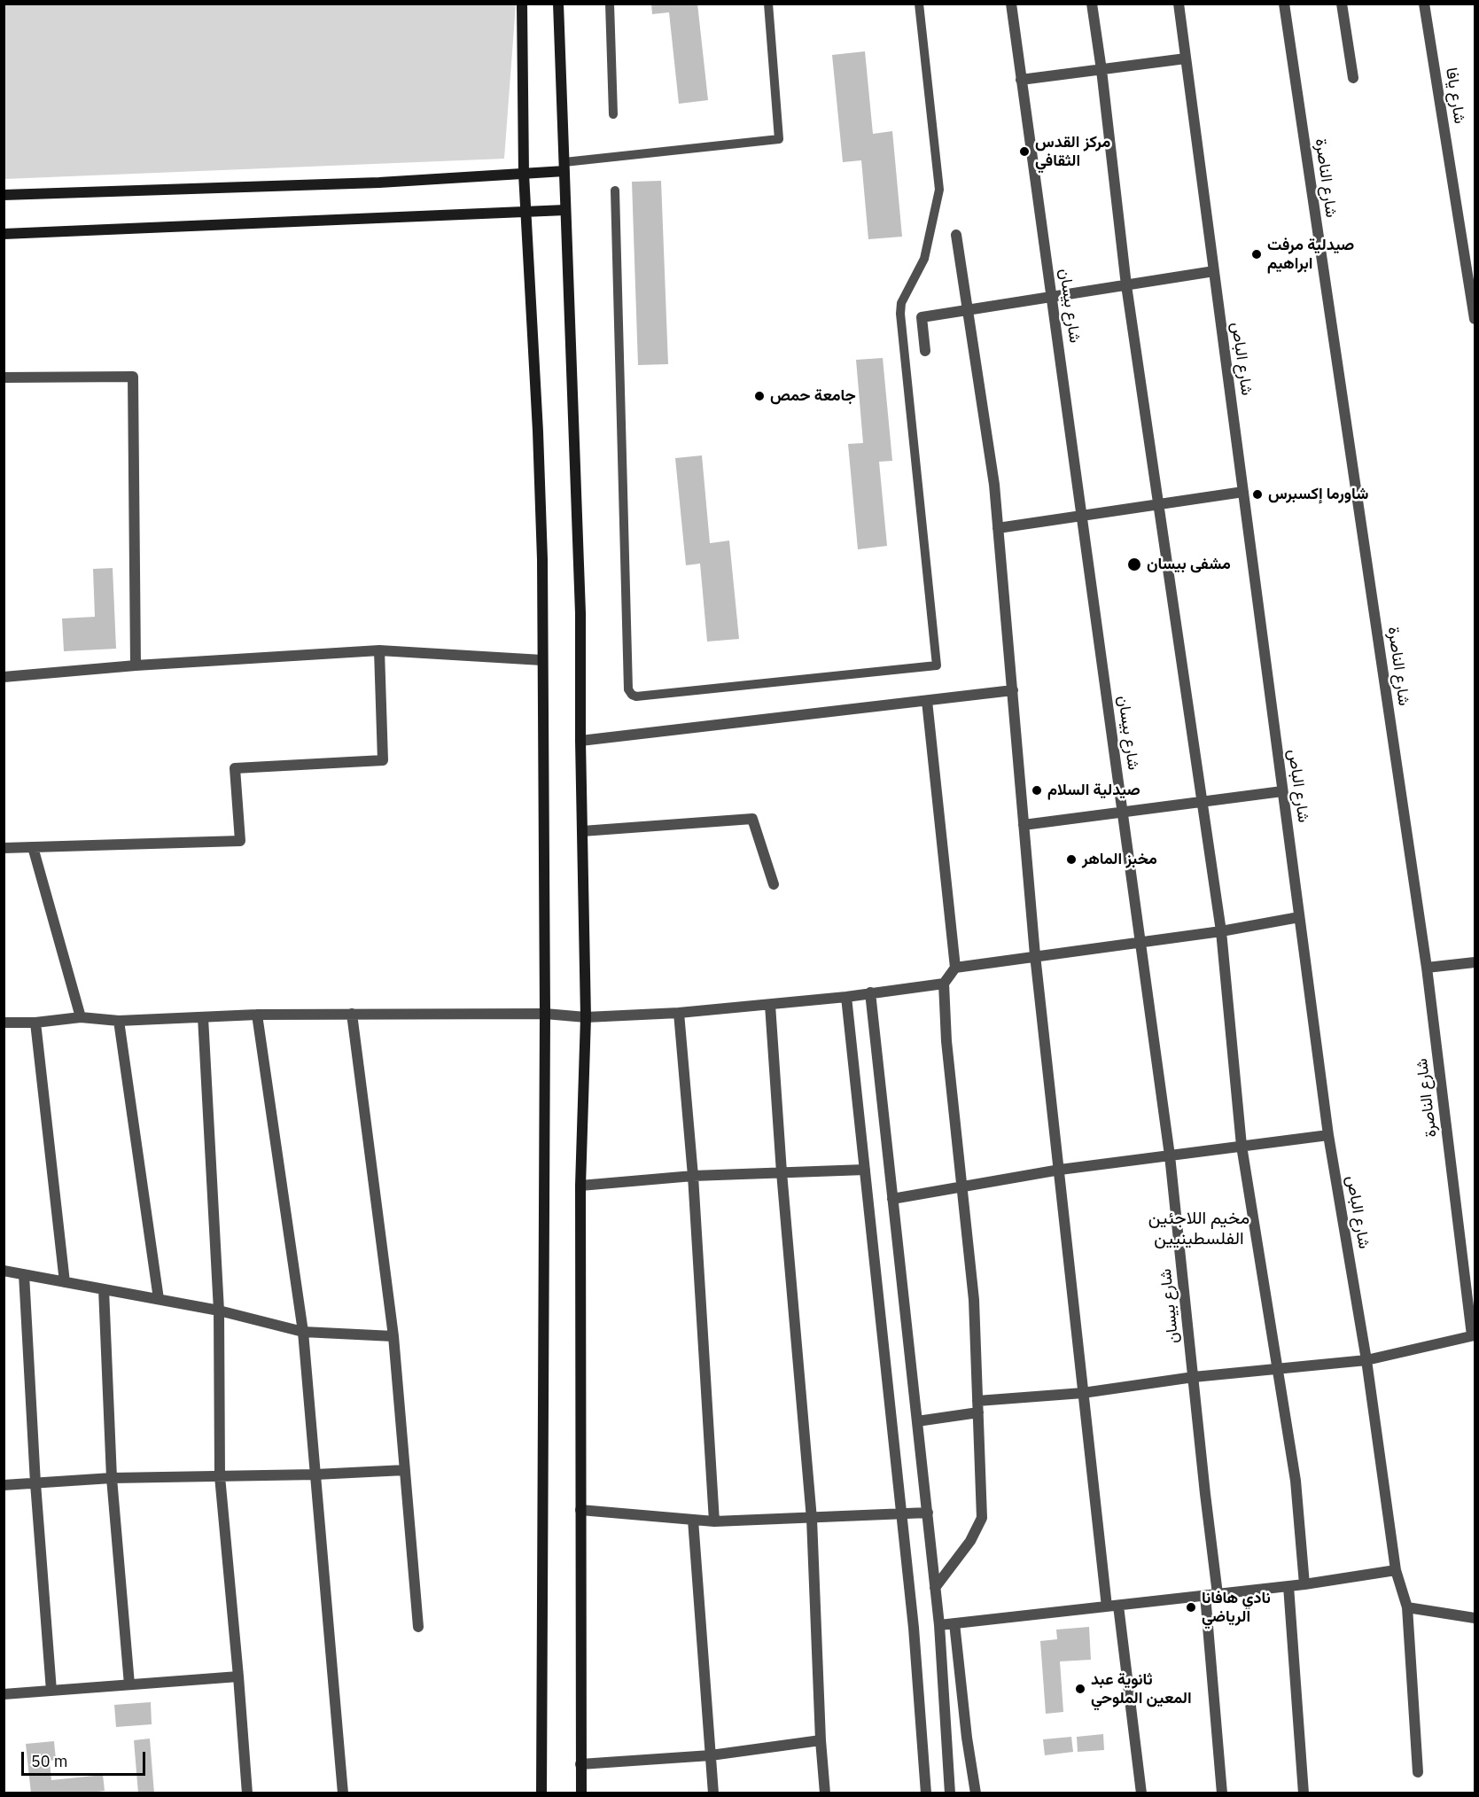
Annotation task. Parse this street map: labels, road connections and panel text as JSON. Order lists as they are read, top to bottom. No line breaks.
{"streets":{"street":["شارع يافا","شارع الناصرة","شارع بيسان","شارع الباص"]},"districts":["مخيم اللاجئين الفلسطينيين"],"places":["مركز القدس الثقافي","صيدلية مرفت ابراهيم","جامعة حمص","شاورما إكسبرس","مشفى بيسان","صيدلية السلام","مخبز الماهر","نادي هافانا الرياضي","ثانوية عبد المعين الملوحي"],"scale_bar":"50 m"}
